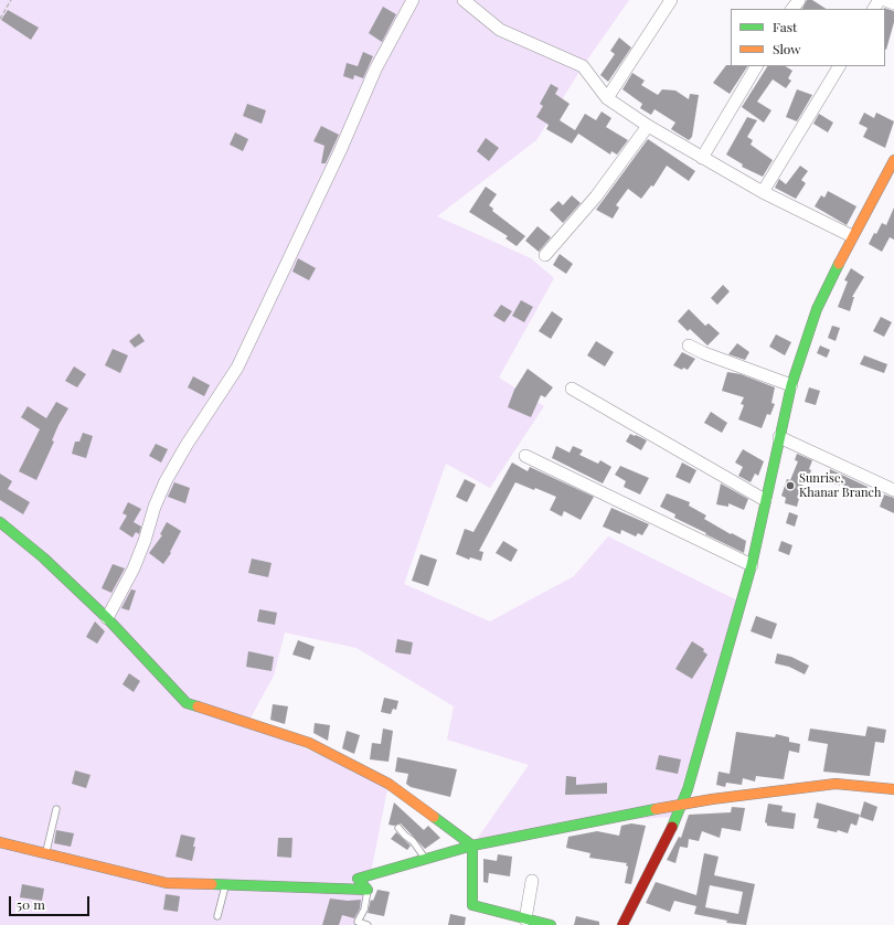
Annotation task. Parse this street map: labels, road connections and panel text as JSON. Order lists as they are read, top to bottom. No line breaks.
{"places":["Sunrise, Khanar Branch"],"legend":["Fast","Slow"],"scale_bar":"50 m"}
